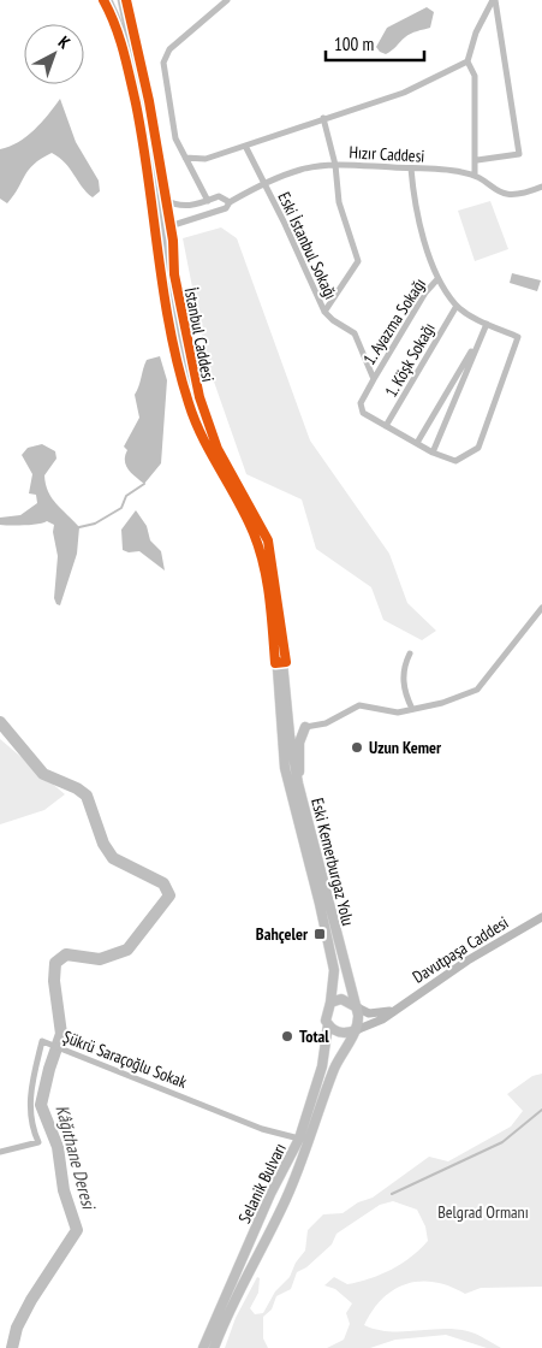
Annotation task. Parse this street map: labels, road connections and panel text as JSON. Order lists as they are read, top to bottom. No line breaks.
{"streets":{"main road":["İstanbul Caddesi","Eski Kemerburgaz Yolu","Selanik Bulvarı"],"street":["Hızır Caddesi","Eski İstanbul Sokağı","1. Ayazma Sokağı","1. Köşk Sokağı","Davutpaşa Caddesi","Şükrü Saraçoğlu Sokak"]},"crossings":[["Hızır Caddesi","Eski İstanbul Sokağı"],["Hızır Caddesi","İstanbul Caddesi"],["Eski İstanbul Sokağı","1. Ayazma Sokağı"],["İstanbul Caddesi","Eski Kemerburgaz Yolu"],["Eski Kemerburgaz Yolu","Davutpaşa Caddesi"],["Eski Kemerburgaz Yolu","Selanik Bulvarı"],["Davutpaşa Caddesi","Selanik Bulvarı"],["Şükrü Saraçoğlu Sokak","Selanik Bulvarı"]],"water":["Kâğıthane Deresi"],"parks":["Belgrad Ormanı"],"places":{"other":["Uzun Kemer","Total"],"transit":["Bahçeler"]},"scale_bar":"100 m","north":"top right"}
